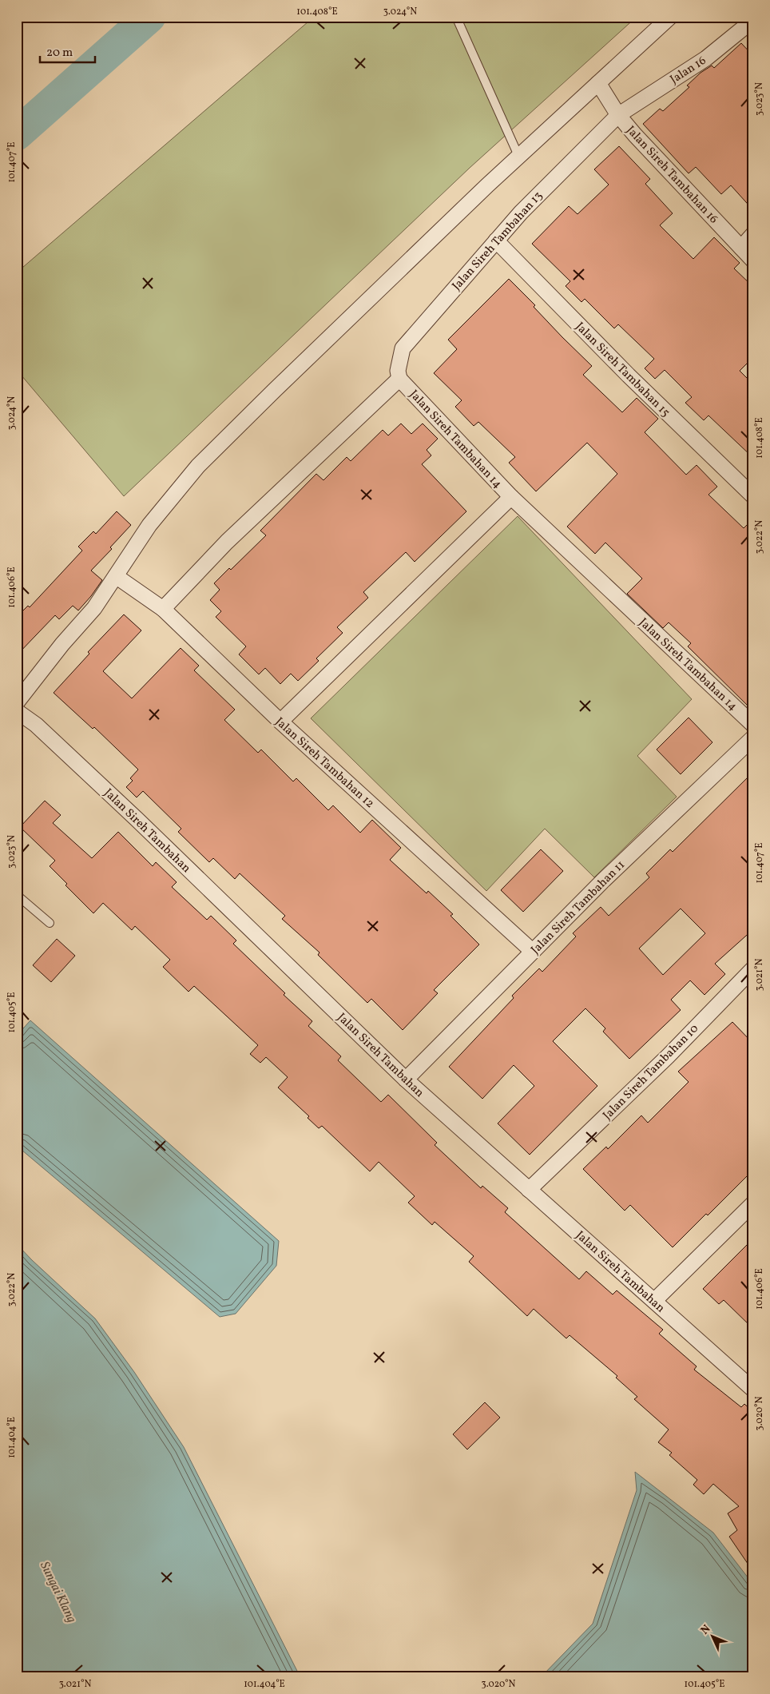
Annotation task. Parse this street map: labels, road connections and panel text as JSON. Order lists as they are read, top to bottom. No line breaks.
{"streets":{"street":["Jalan 16","Jalan Sireh Tambahan 16","Jalan Sireh Tambahan 13","Jalan Sireh Tambahan 15","Jalan Sireh Tambahan 14","Jalan Sireh Tambahan 12","Jalan Sireh Tambahan","Jalan Sireh Tambahan 11","Jalan Sireh Tambahan 10"]},"crossings":[["Jalan 16","Jalan Sireh Tambahan 16"],["Jalan 16","Jalan Sireh Tambahan 13"],["Jalan Sireh Tambahan 16","Jalan Sireh Tambahan 13"],["Jalan Sireh Tambahan 13","Jalan Sireh Tambahan 15"],["Jalan Sireh Tambahan 13","Jalan Sireh Tambahan 14"],["Jalan Sireh Tambahan 14","Jalan Sireh Tambahan 12"],["Jalan Sireh Tambahan 12","Jalan Sireh Tambahan 11"],["Jalan Sireh Tambahan","Jalan Sireh Tambahan 11"],["Jalan Sireh Tambahan","Jalan Sireh Tambahan 10"]],"water":["Sungai Klang"],"scale_bar":"20 m","north":"top left","coordinates":["101.408°E","3.024°N","3.023°N","101.407°E","3.022°N","101.406°E","3.021°N","101.405°E","3.020°N","101.404°E"]}
